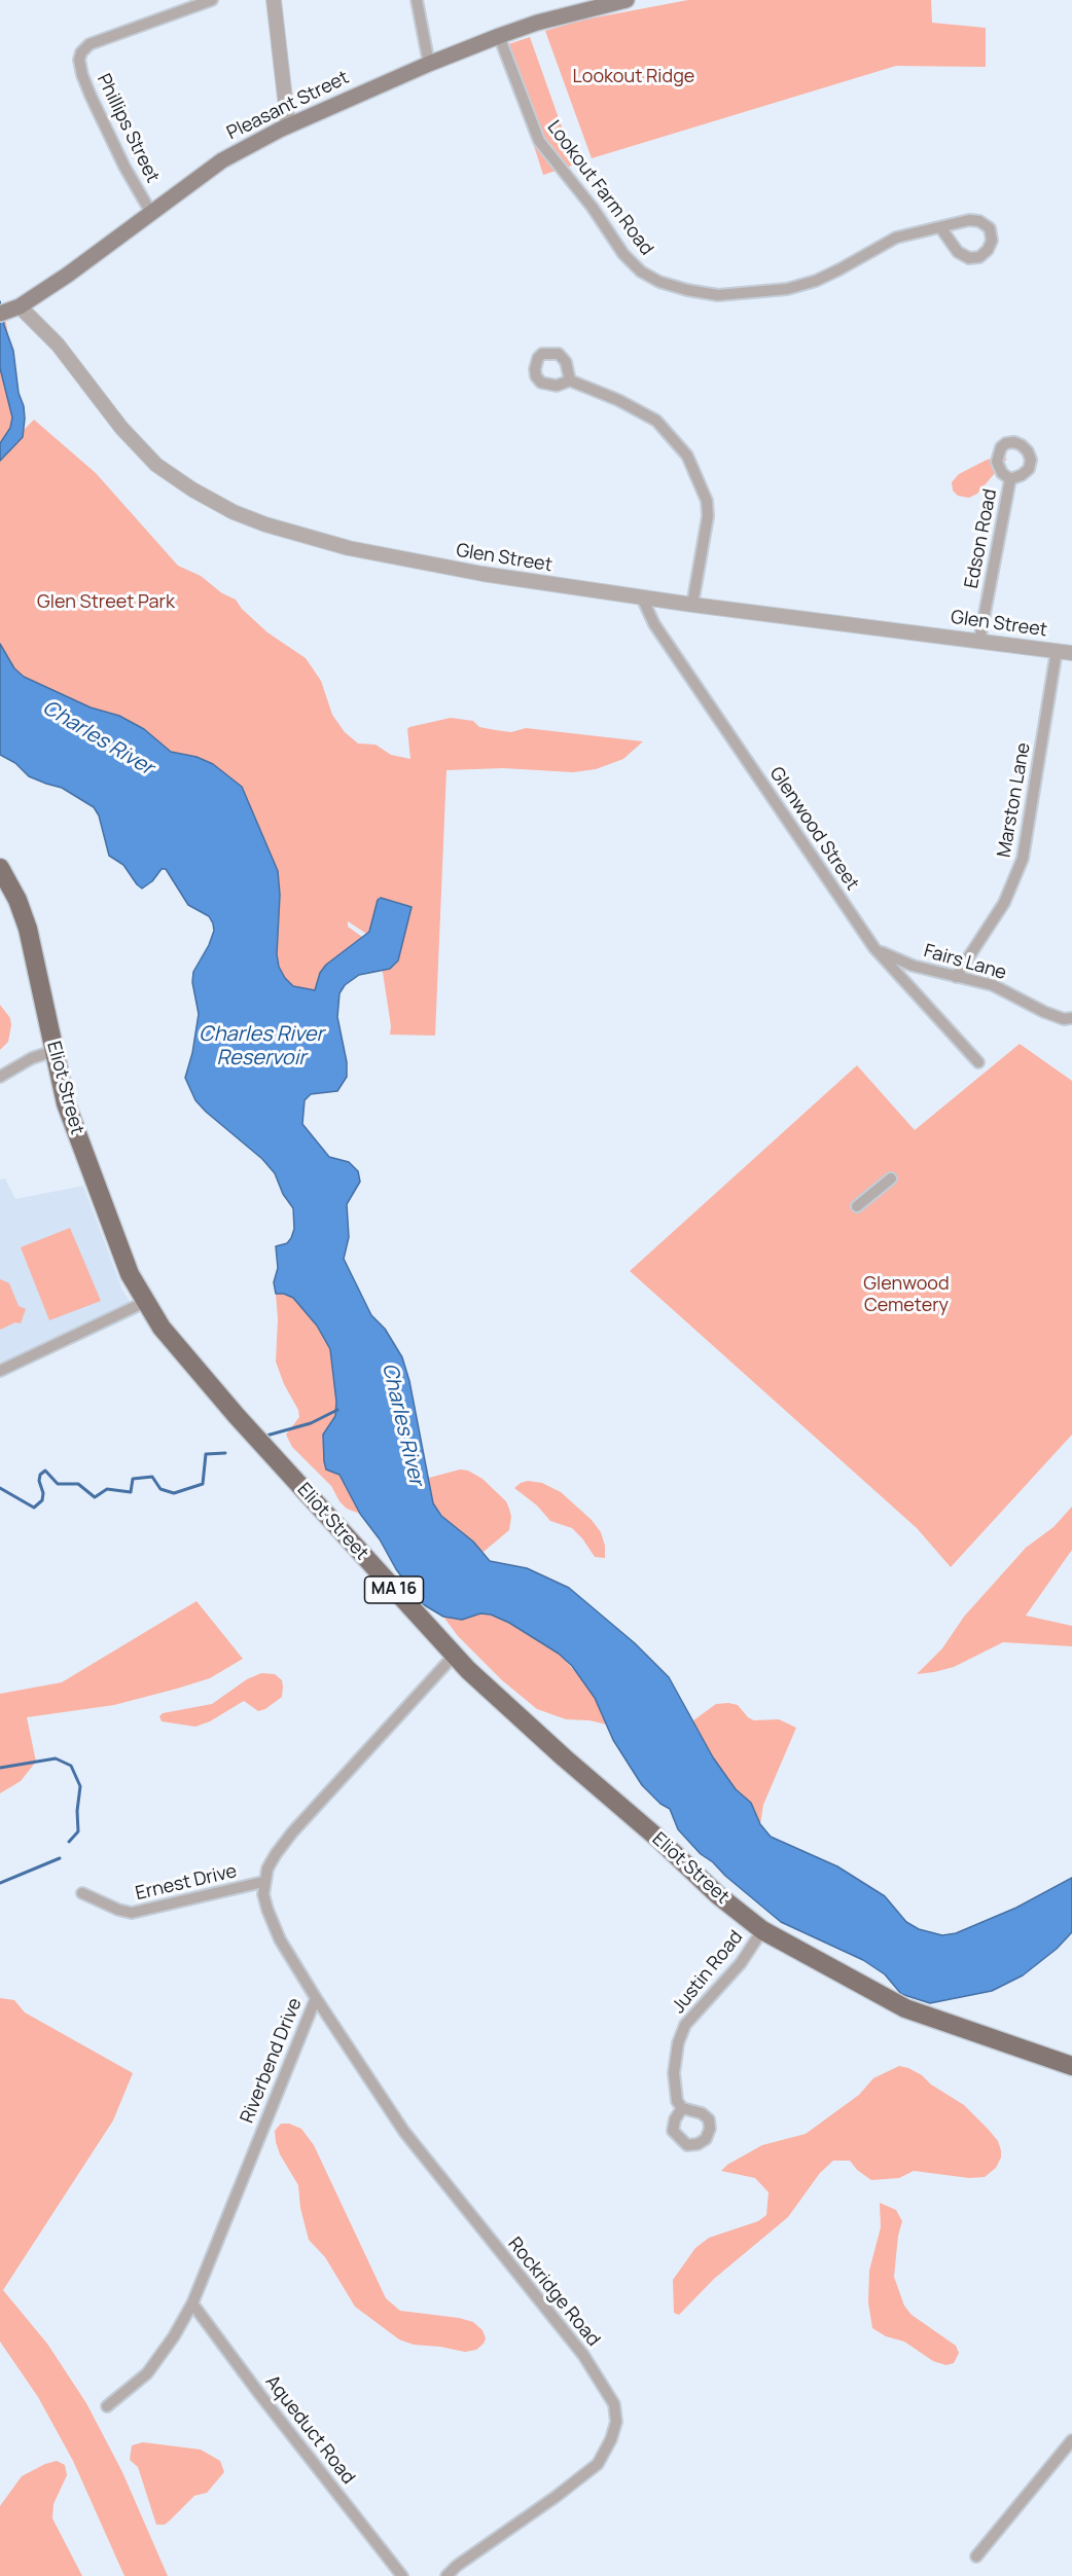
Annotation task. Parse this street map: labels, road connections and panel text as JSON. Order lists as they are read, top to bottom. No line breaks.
{"streets":{"main road":["Pleasant Street","Eliot Street","MA 16"],"street":["Phillips Street","Lookout Farm Road","Edson Road","Glen Street","Marston Lane","Glenwood Street","Fairs Lane","Ernest Drive","Justin Road","Riverbend Drive","Rockridge Road","Aqueduct Road"]},"crossings":[["Pleasant Street","Phillips Street"],["Pleasant Street","Lookout Farm Road"],["Pleasant Street","Glen Street"],["Edson Road","Glen Street"],["Glen Street","Marston Lane"],["Glen Street","Glenwood Street"],["Marston Lane","Fairs Lane"],["Glenwood Street","Fairs Lane"],["Eliot Street","Justin Road"],["Ernest Drive","Riverbend Drive"],["Riverbend Drive","Rockridge Road"],["Riverbend Drive","Aqueduct Road"]],"water":["Charles River","Charles River Reservoir"],"parks":["Lookout Ridge","Glen Street Park","Glenwood Cemetery"]}
